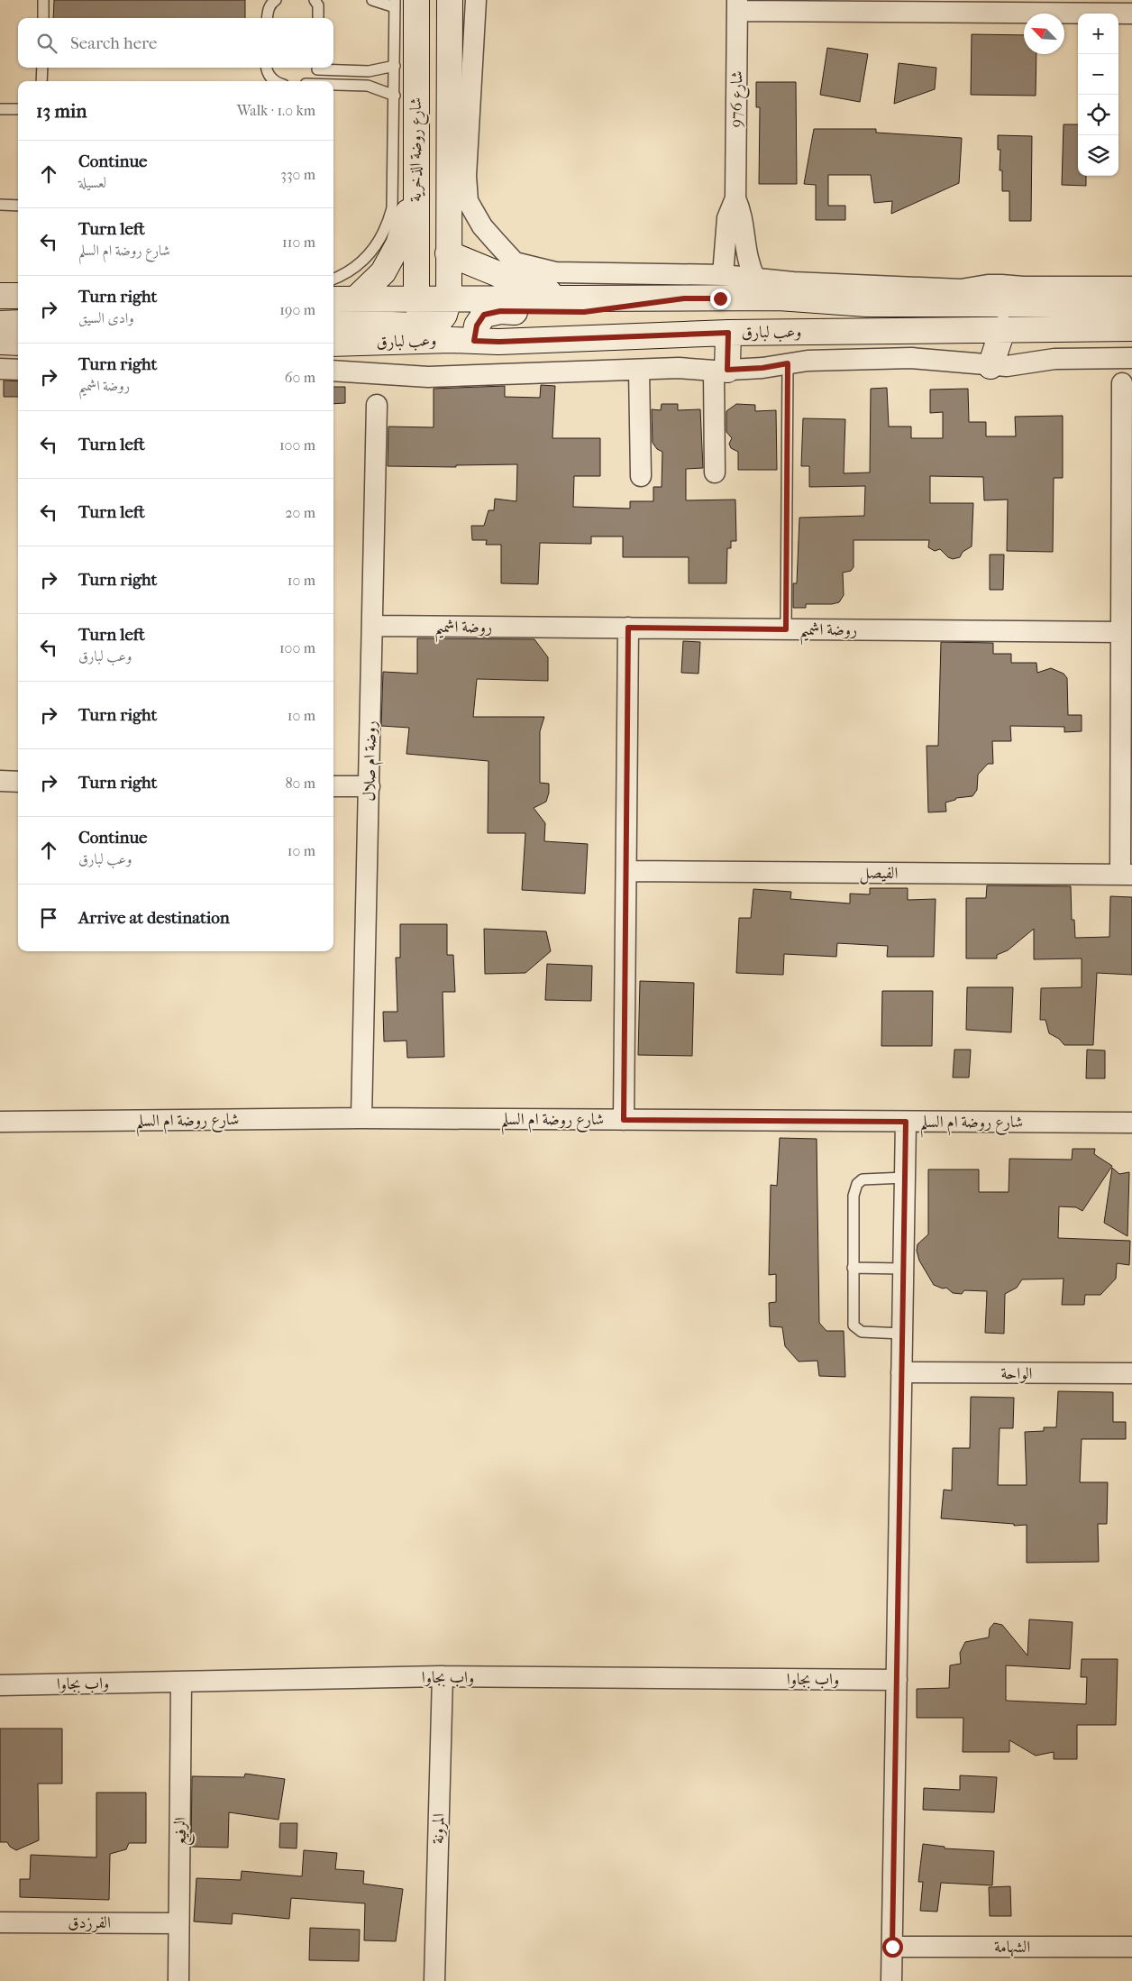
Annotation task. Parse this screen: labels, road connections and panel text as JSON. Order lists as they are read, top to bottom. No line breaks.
{"streets":{"street":["شارع 976","شارع روضة الذخرية","وعب لبارق","روضة اشميم","روضة ام صلال","الفيصل","شارع روضة ام السلم","الواحة","واب بجاوا","المرونة","الرفيع","الفرزدق","الشهامة"]},"crossings":[["شارع روضة الذخرية","وعب لبارق"],["روضة اشميم","روضة ام صلال"],["روضة ام صلال","شارع روضة ام السلم"],["واب بجاوا","المرونة"],["واب بجاوا","الرفيع"],["الرفيع","الفرزدق"]],"north":"top left","page":{"map_buttons":["+","−"],"search":"Search here","heading":["13 min","Walk · 1.0 km"],"list":[["Continue","لعسيلة","330 m"],["Turn left","شارع روضة ام السلم","110 m"],["Turn right","وادى السيق","190 m"],["Turn right","روضة اشميم","60 m"],["Turn left","100 m"],["Turn left","20 m"],["Turn right","10 m"],["Turn left","وعب لبارق","100 m"],["Turn right","10 m"],["Turn right","80 m"],["Continue","وعب لبارق","10 m"],"Arrive at destination"]}}
